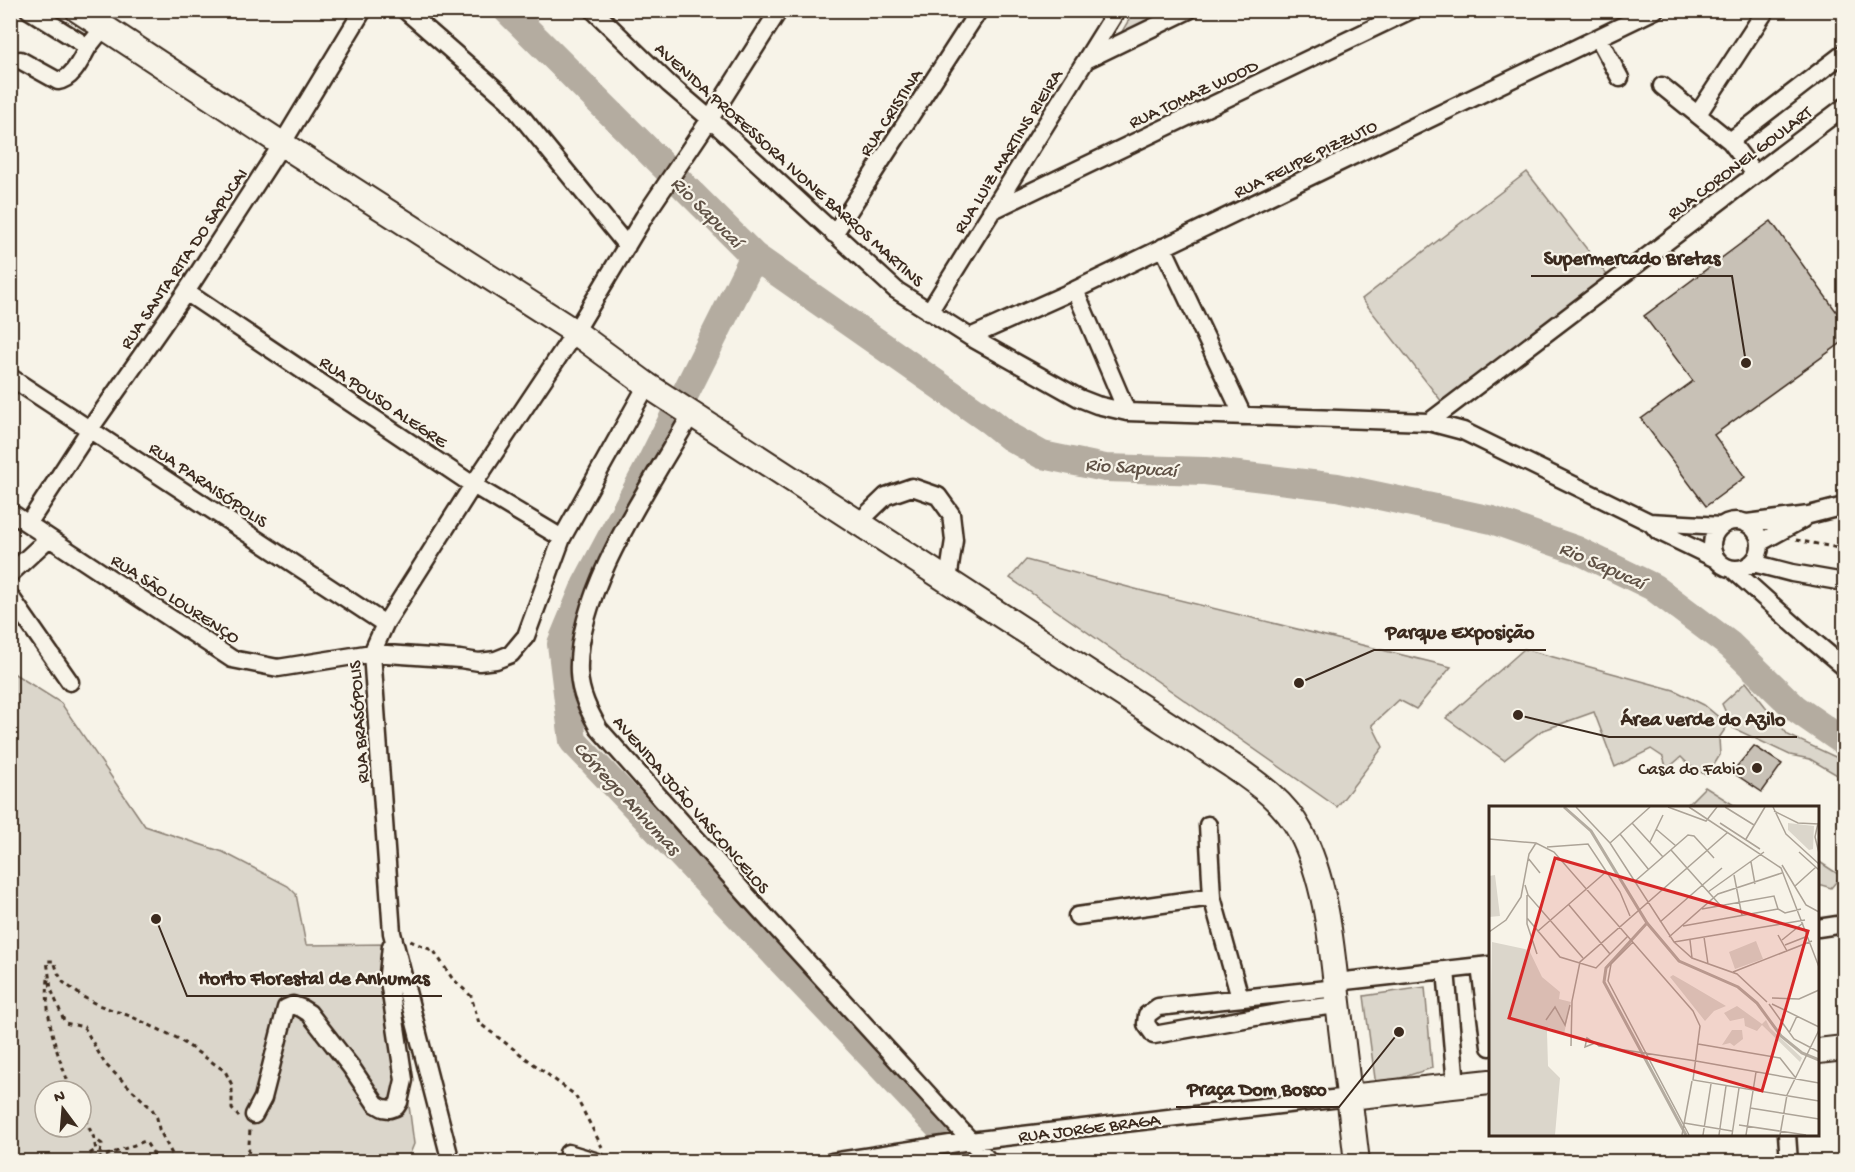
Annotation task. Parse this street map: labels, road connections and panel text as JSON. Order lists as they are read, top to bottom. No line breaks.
{"streets":{"highway":["RUA JORGE BRAGA"],"street":["RUA TOMAZ WOOD","RUA CRISTINA","RUA LUIZ MARTINS RIEIRA","RUA FELIPE PIZZUTO","RUA CORONEL GOULART","AVENIDA PROFESSORA IVONE BARROS MARTINS","RUA SANTA RITA DO SAPUCAI","RUA POUSO ALEGRE","RUA PARAISÓPOLIS","RUA SÃO LOURENÇO","RUA BRASÓPOLIS","AVENIDA JOÃO VASCONCELOS"]},"crossings":[["RUA TOMAZ WOOD","RUA LUIZ MARTINS RIEIRA"],["RUA CRISTINA","AVENIDA PROFESSORA IVONE BARROS MARTINS"],["RUA LUIZ MARTINS RIEIRA","AVENIDA PROFESSORA IVONE BARROS MARTINS"],["RUA FELIPE PIZZUTO","AVENIDA PROFESSORA IVONE BARROS MARTINS"],["RUA CORONEL GOULART","AVENIDA PROFESSORA IVONE BARROS MARTINS"],["AVENIDA PROFESSORA IVONE BARROS MARTINS","RUA BRASÓPOLIS"],["RUA SANTA RITA DO SAPUCAI","RUA POUSO ALEGRE"],["RUA SANTA RITA DO SAPUCAI","RUA PARAISÓPOLIS"],["RUA SANTA RITA DO SAPUCAI","RUA SÃO LOURENÇO"],["RUA POUSO ALEGRE","RUA SÃO LOURENÇO"],["RUA POUSO ALEGRE","RUA BRASÓPOLIS"],["RUA PARAISÓPOLIS","RUA BRASÓPOLIS"],["RUA SÃO LOURENÇO","RUA BRASÓPOLIS"],["AVENIDA JOÃO VASCONCELOS","RUA JORGE BRAGA"]],"water":["Rio Sapucaí","Córrego Anhumas"],"places":["Supermercado Bretas","Parque Exposição","Área verde do Azilo","Casa do Fabio","Horto Florestal de Anhumas","Praça Dom Bosco"],"north":"top"}
